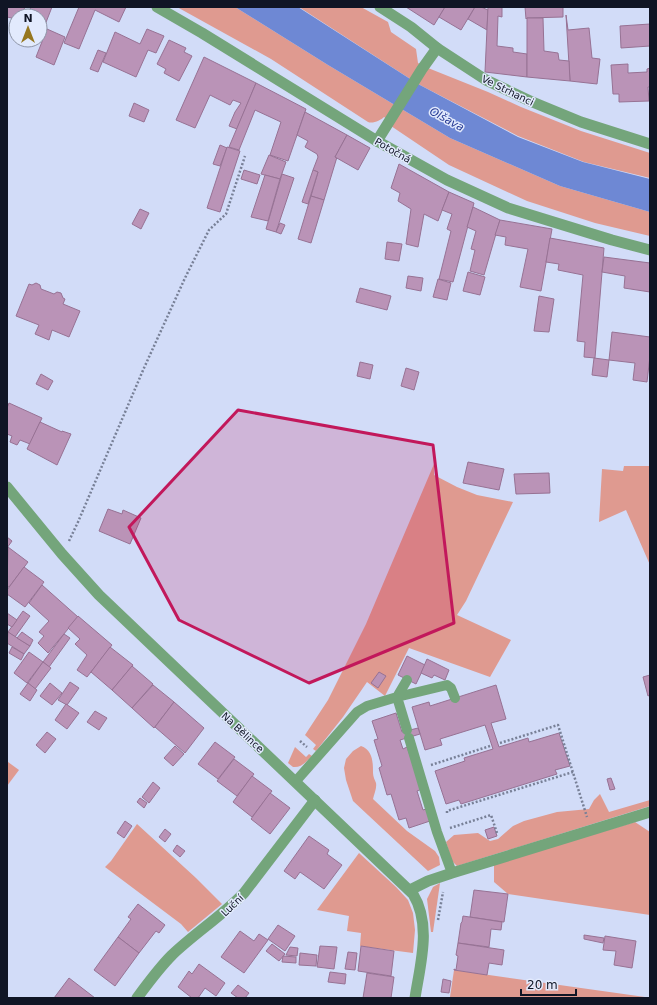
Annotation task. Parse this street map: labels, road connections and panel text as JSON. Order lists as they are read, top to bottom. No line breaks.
{"streets":{"street":["Ve Strhanci","Potočná","Na Bělince","Luční"]},"crossings":[["Na Bělince","Luční"]],"water":["Olšava"],"scale_bar":"20 m","north":"top"}
